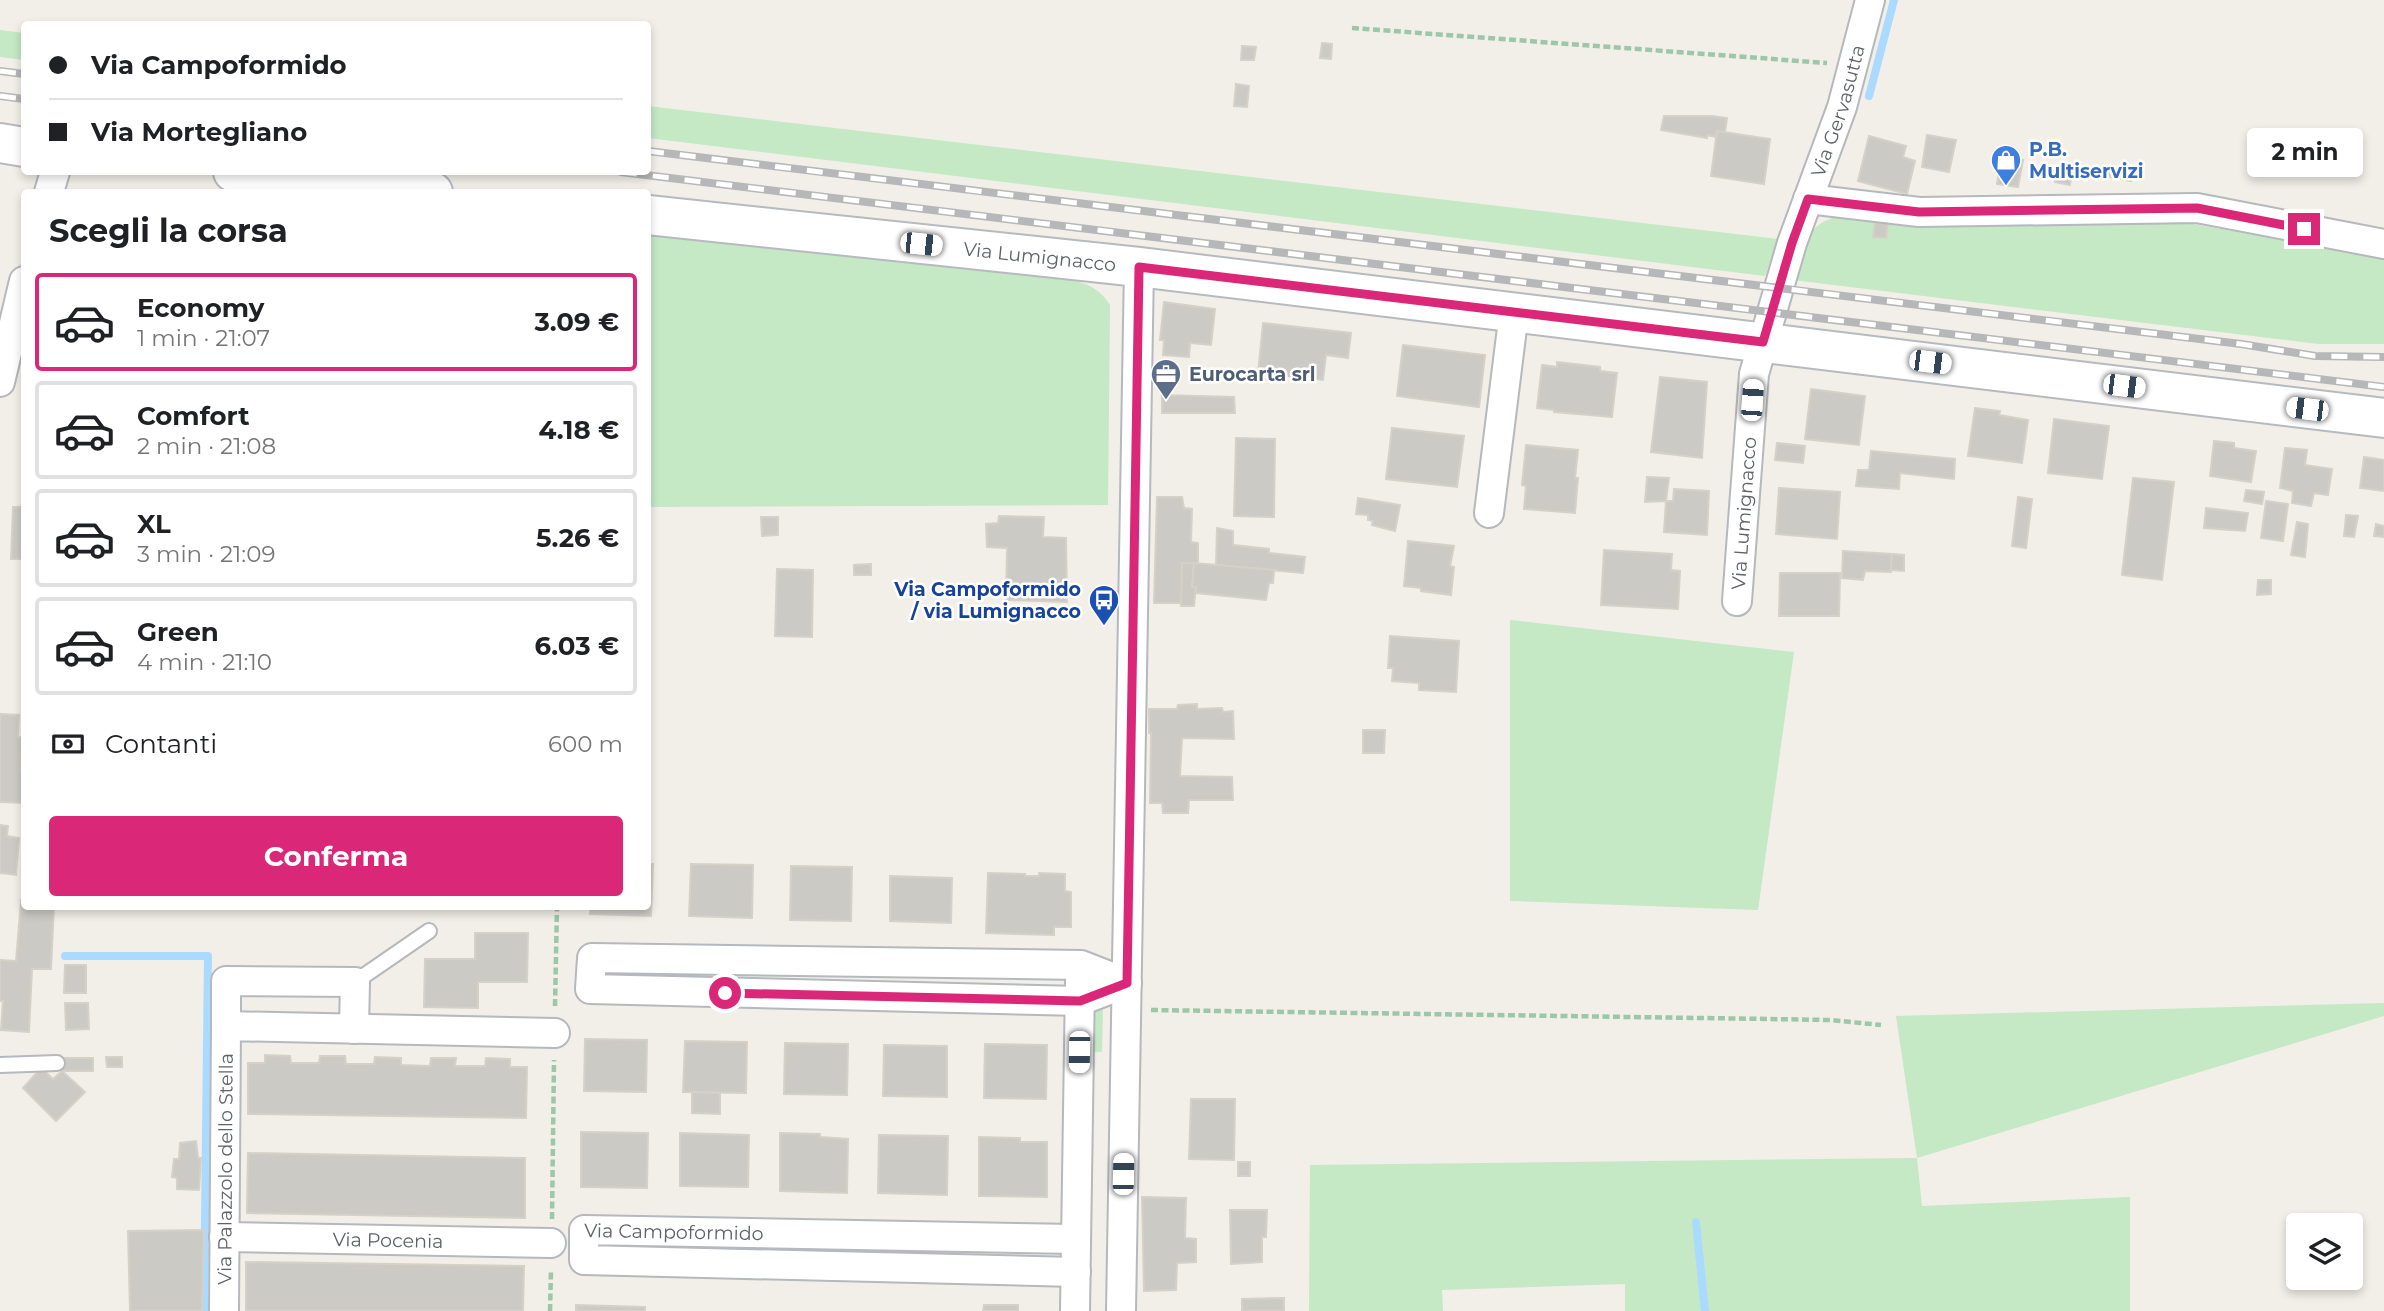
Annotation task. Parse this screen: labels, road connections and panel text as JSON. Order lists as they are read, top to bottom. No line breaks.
{"streets":{"main road":["Via Lumignacco"],"street":["Via Gervasutta","Via Palazzolo dello Stella","Via Campoformido","Via Pocenia"]},"crossings":[["Via Gervasutta","Via Lumignacco"],["Via Palazzolo dello Stella","Via Pocenia"]],"places":{"shop":["P.B. Multiservizi"],"office":["Eurocarta srl"],"bus stop":["Via Campoformido / via Lumignacco"]},"page":{"banner":["Via Campoformido","Via Mortegliano"],"bubble":"2 min","heading":"Scegli la corsa","list":[{"name":"Economy","note":"1 min · 21:07","value":"3.09 €"},{"name":"Comfort","note":"2 min · 21:08","value":"4.18 €"},{"name":"XL","note":"3 min · 21:09","value":"5.26 €"},{"name":"Green","note":"4 min · 21:10","value":"6.03 €"}],"pay":["Contanti","600 m"],"buttons":"Conferma"}}
